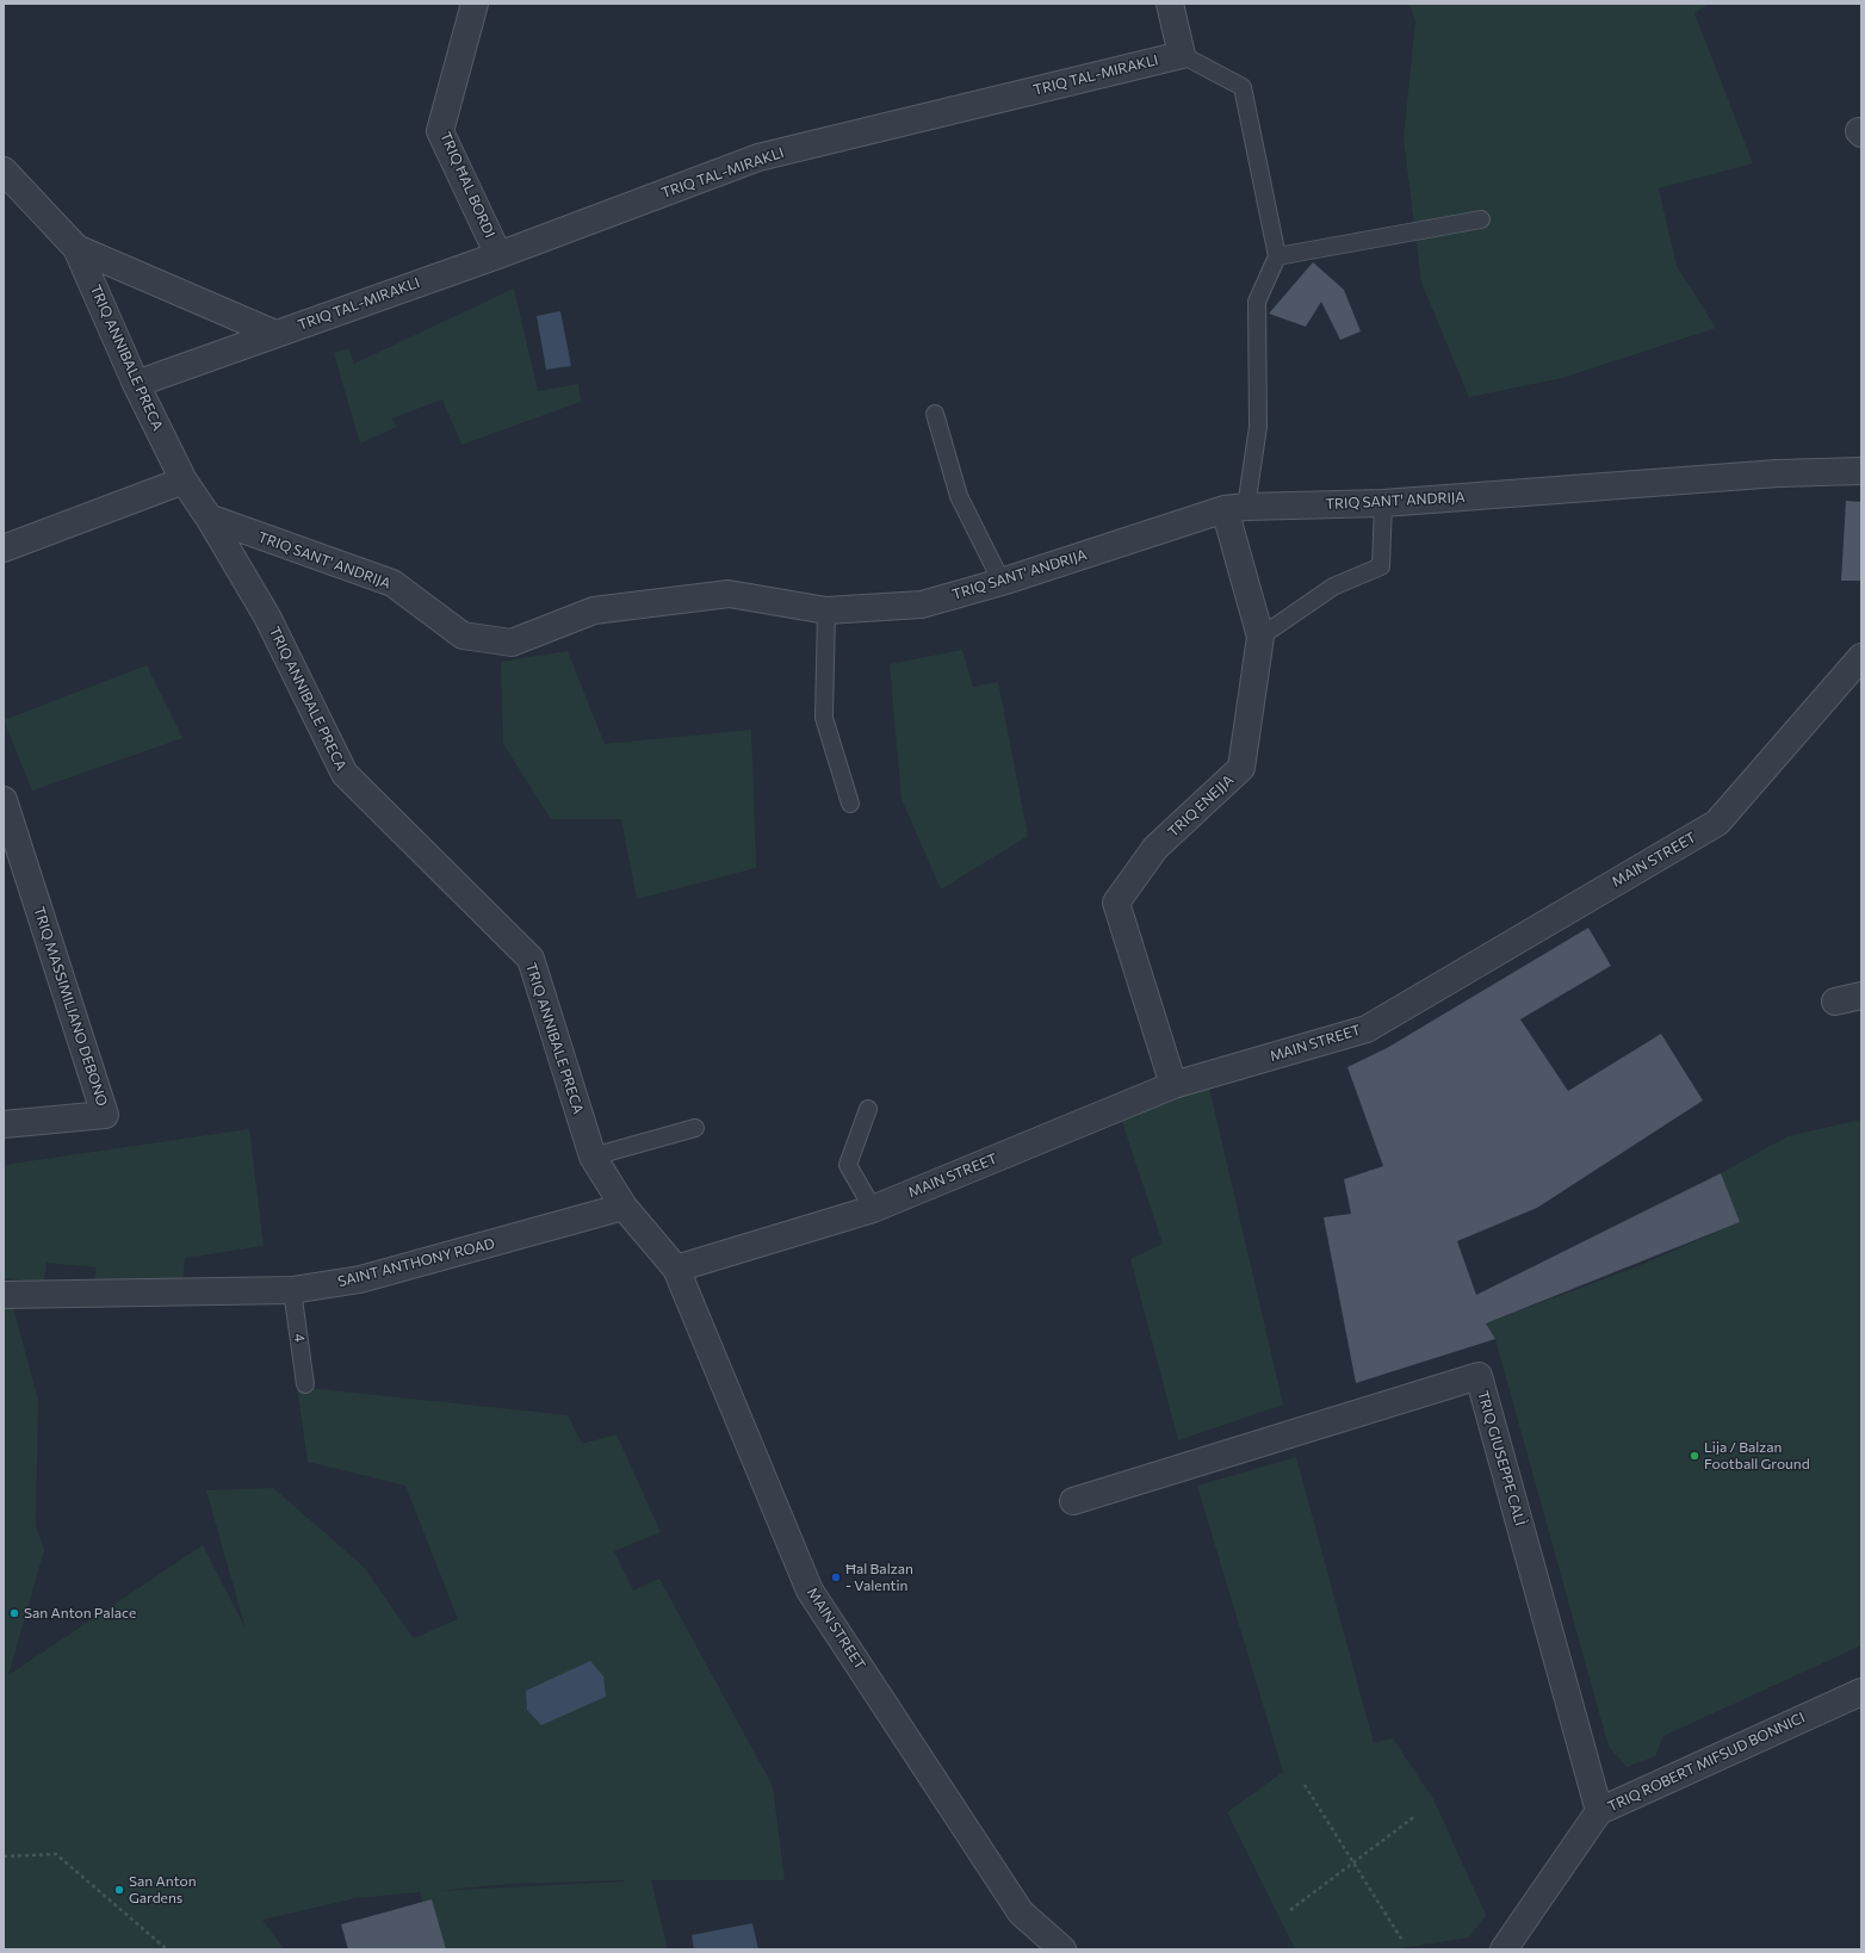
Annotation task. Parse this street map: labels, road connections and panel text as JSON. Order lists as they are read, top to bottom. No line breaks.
{"streets":{"street":["TRIQ TAL-MIRAKLI","TRIQ ĦAL BORDI","TRIQ ANNIBALE PRECA","TRIQ SANT' ANDRIJA","TRIQ ENEJJA","MAIN STREET","TRIQ MASSIMILIANO DEBONO","SAINT ANTHONY ROAD","TRIQ GIUSEPPE CALÌ","TRIQ ROBERT MIFSUD BONNICI"],"lane":["4"]},"crossings":[["TRIQ TAL-MIRAKLI","TRIQ ĦAL BORDI"],["TRIQ TAL-MIRAKLI","TRIQ ANNIBALE PRECA"],["TRIQ ANNIBALE PRECA","TRIQ SANT' ANDRIJA"],["TRIQ ANNIBALE PRECA","MAIN STREET"],["TRIQ ANNIBALE PRECA","SAINT ANTHONY ROAD"],["TRIQ SANT' ANDRIJA","TRIQ ENEJJA"],["TRIQ ENEJJA","MAIN STREET"],["MAIN STREET","SAINT ANTHONY ROAD"],["SAINT ANTHONY ROAD","4"],["TRIQ GIUSEPPE CALÌ","TRIQ ROBERT MIFSUD BONNICI"]],"places":["Lija / Balzan Football Ground","Ħal Balzan - Valentin","San Anton Palace","San Anton Gardens"]}
